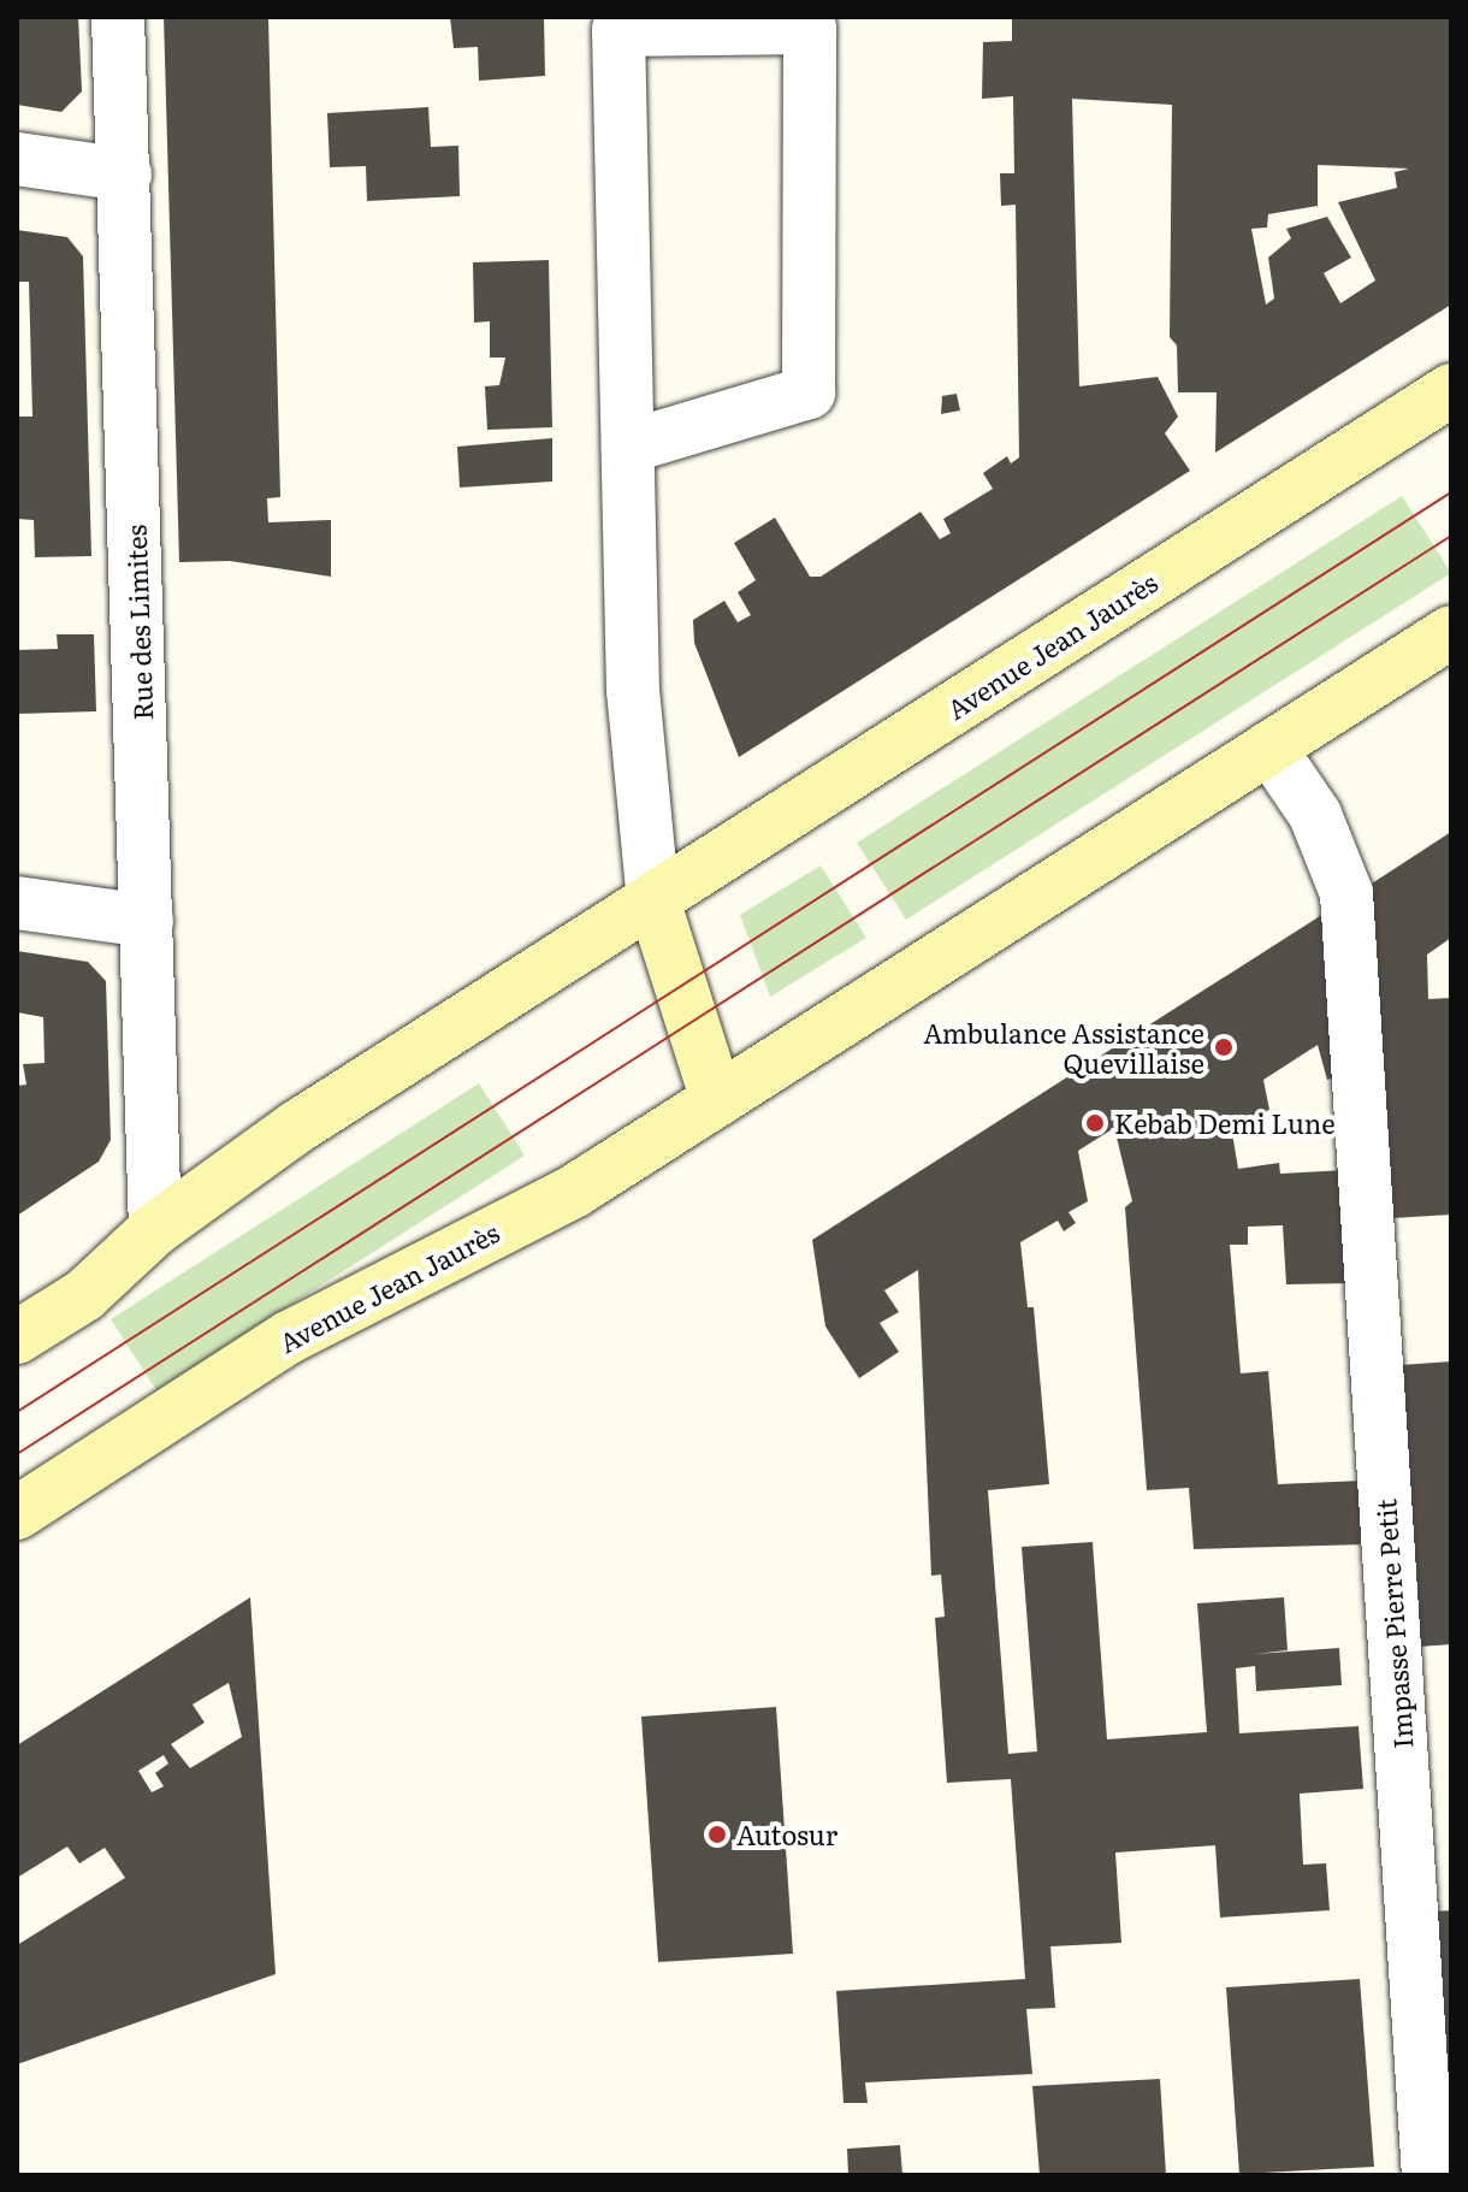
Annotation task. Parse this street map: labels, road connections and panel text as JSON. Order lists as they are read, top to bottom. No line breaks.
{"streets":{"main road":["Avenue Jean Jaurès"],"street":["Rue des Limites","Impasse Pierre Petit"]},"crossings":[["Rue des Limites","Avenue Jean Jaurès"],["Avenue Jean Jaurès","Impasse Pierre Petit"]],"places":["Ambulance Assistance Quevillaise","Kebab Demi Lune","Autosur"]}
